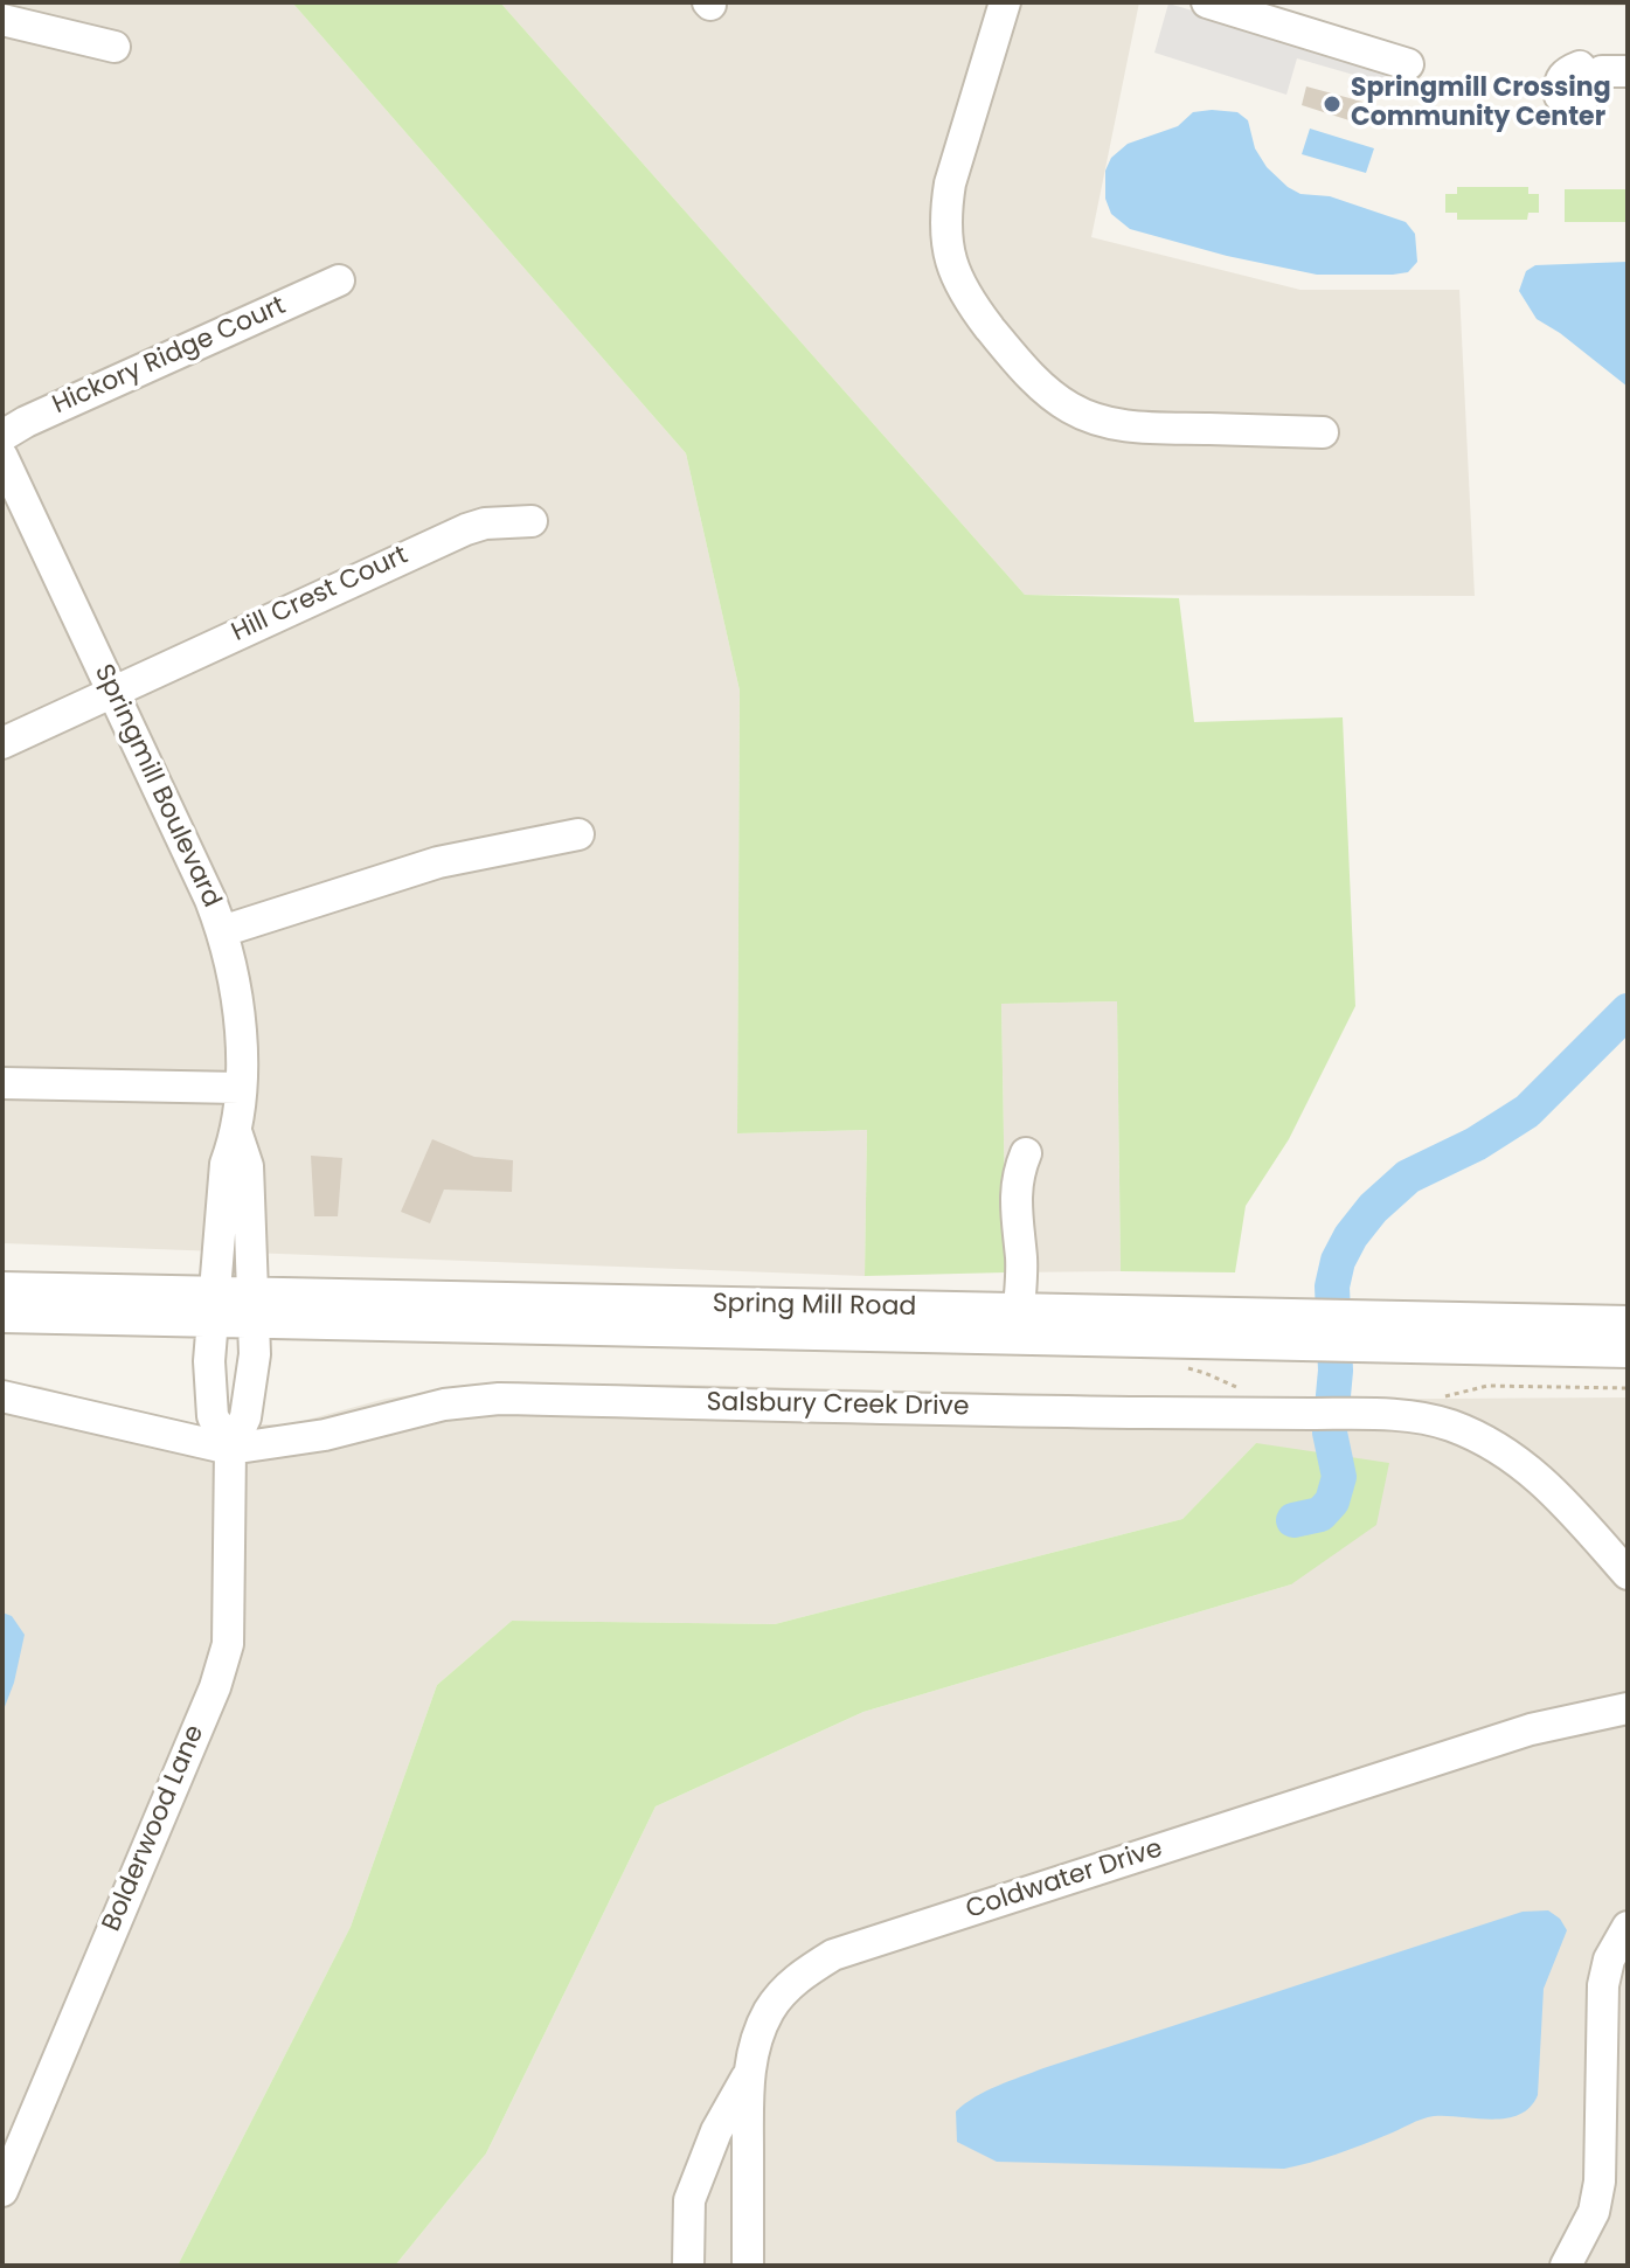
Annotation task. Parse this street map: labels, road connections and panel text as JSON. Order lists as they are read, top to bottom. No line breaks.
{"streets":{"street":["Hickory Ridge Court","Hill Crest Court","Springmill Boulevard","Spring Mill Road","Salsbury Creek Drive","Bolderwood Lane","Coldwater Drive"]},"crossings":[["Hill Crest Court","Springmill Boulevard"],["Springmill Boulevard","Spring Mill Road"],["Springmill Boulevard","Bolderwood Lane"],["Spring Mill Road","Bolderwood Lane"],["Salsbury Creek Drive","Bolderwood Lane"]],"places":["Springmill Crossing Community Center"]}
